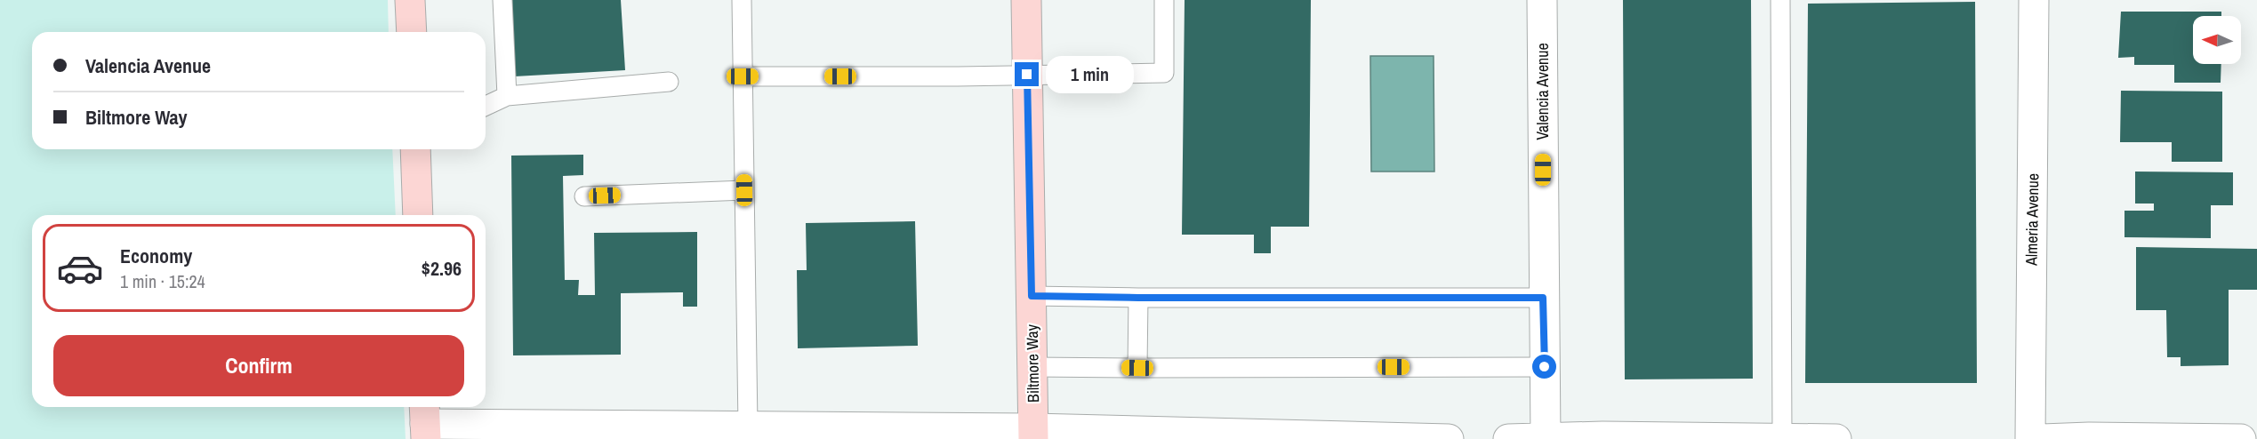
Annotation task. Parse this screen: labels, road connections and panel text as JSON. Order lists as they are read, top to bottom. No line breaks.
{"streets":{"street":["Valencia Avenue","Almeria Avenue","Biltmore Way"]},"north":"left","page":{"banner":["Valencia Avenue","Biltmore Way"],"bubble":"1 min","list":[{"name":"Economy","note":"1 min · 15:24","value":"$2.96"}],"buttons":"Confirm"}}
